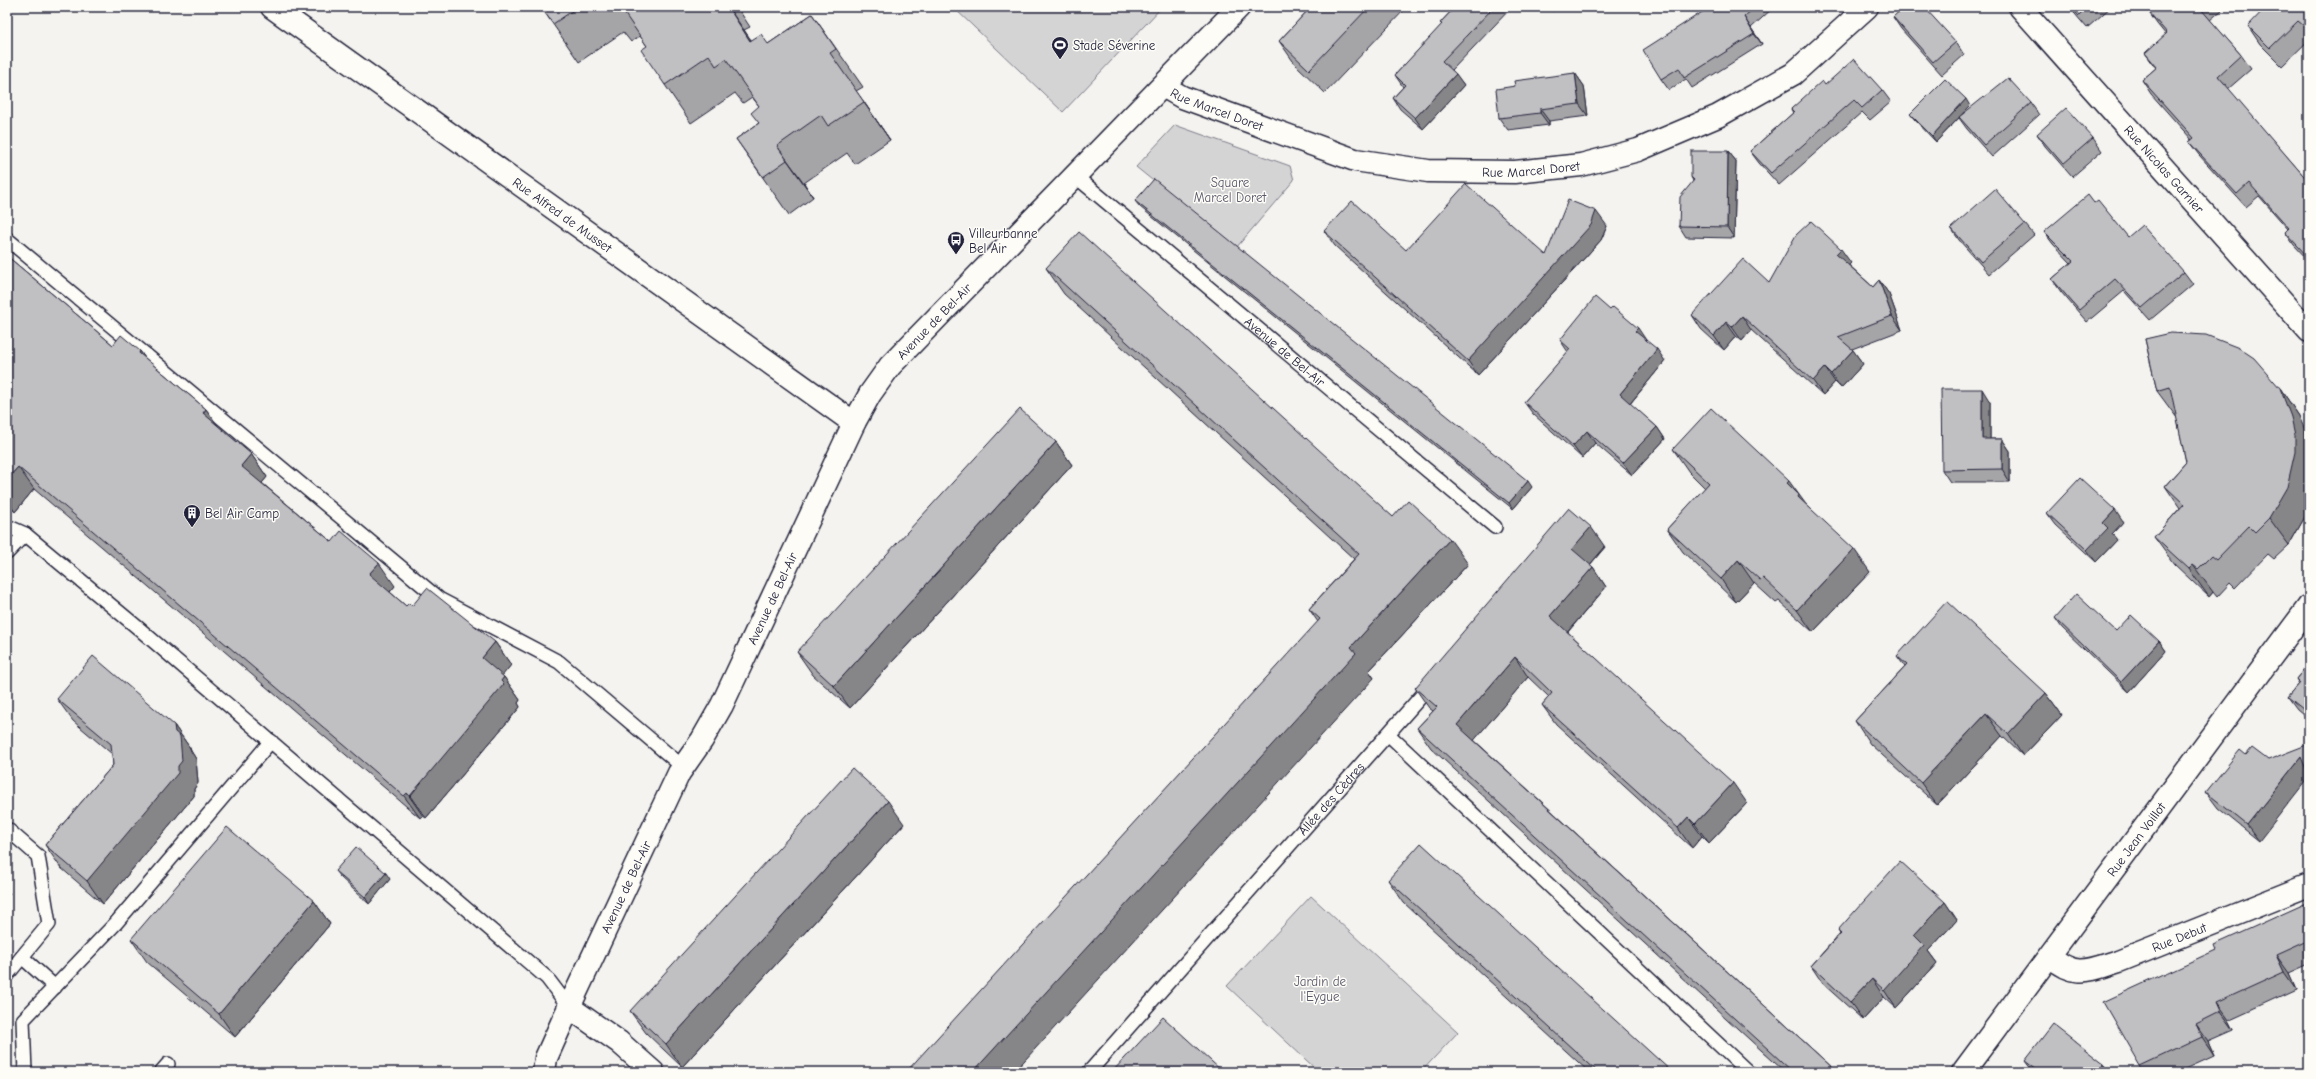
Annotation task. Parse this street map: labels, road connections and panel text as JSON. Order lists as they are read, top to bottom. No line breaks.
{"streets":{"street":["Rue Marcel Doret","Rue Nicolas Garnier","Rue Alfred de Musset","Avenue de Bel-Air","Rue Jean Voillot","Rue Debut"],"lane":["Allée des Cèdres"]},"crossings":[["Rue Marcel Doret","Avenue de Bel-Air"],["Rue Alfred de Musset","Avenue de Bel-Air"],["Rue Jean Voillot","Rue Debut"]],"parks":["Square Marcel Doret","Jardin de l'Eygue"],"places":{"sports":["Stade Séverine"],"bus stop":["Villeurbanne Bel Air"],"building":["Bel Air Camp"]}}
